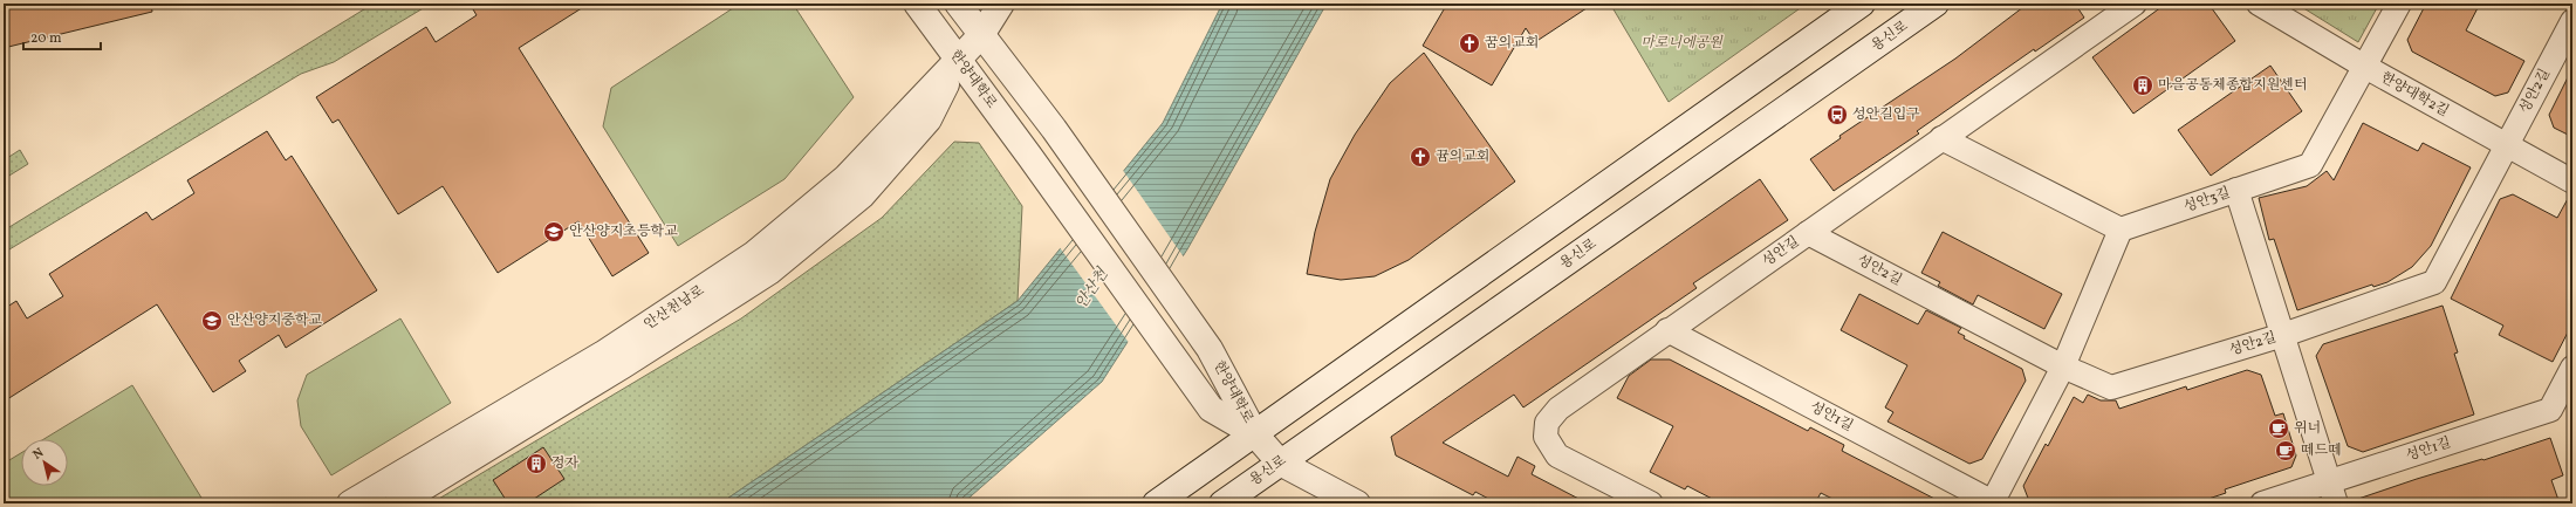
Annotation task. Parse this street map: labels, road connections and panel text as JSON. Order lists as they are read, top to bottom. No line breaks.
{"streets":{"street":["용신로","한양대학로","성안2길","한양대학2길","성안3길","성안길","안산천남로","성안1길"]},"crossings":[["용신로","한양대학로"],["한양대학로","안산천남로"],["성안2길","한양대학2길"],["성안2길","성안길"],["한양대학2길","성안3길"],["성안길","성안1길"]],"water":["안산천"],"parks":["마로니에공원"],"places":{"church":["꿈의교회","뀸의교회"],"building":["마을공동체종합지원센터","정자"],"bus stop":["성안길입구"],"school or university":["안산양지초등학교","안산양지중학교"],"cafe":["위너","떼드떼"]},"scale_bar":"20 m","north":"top left"}
